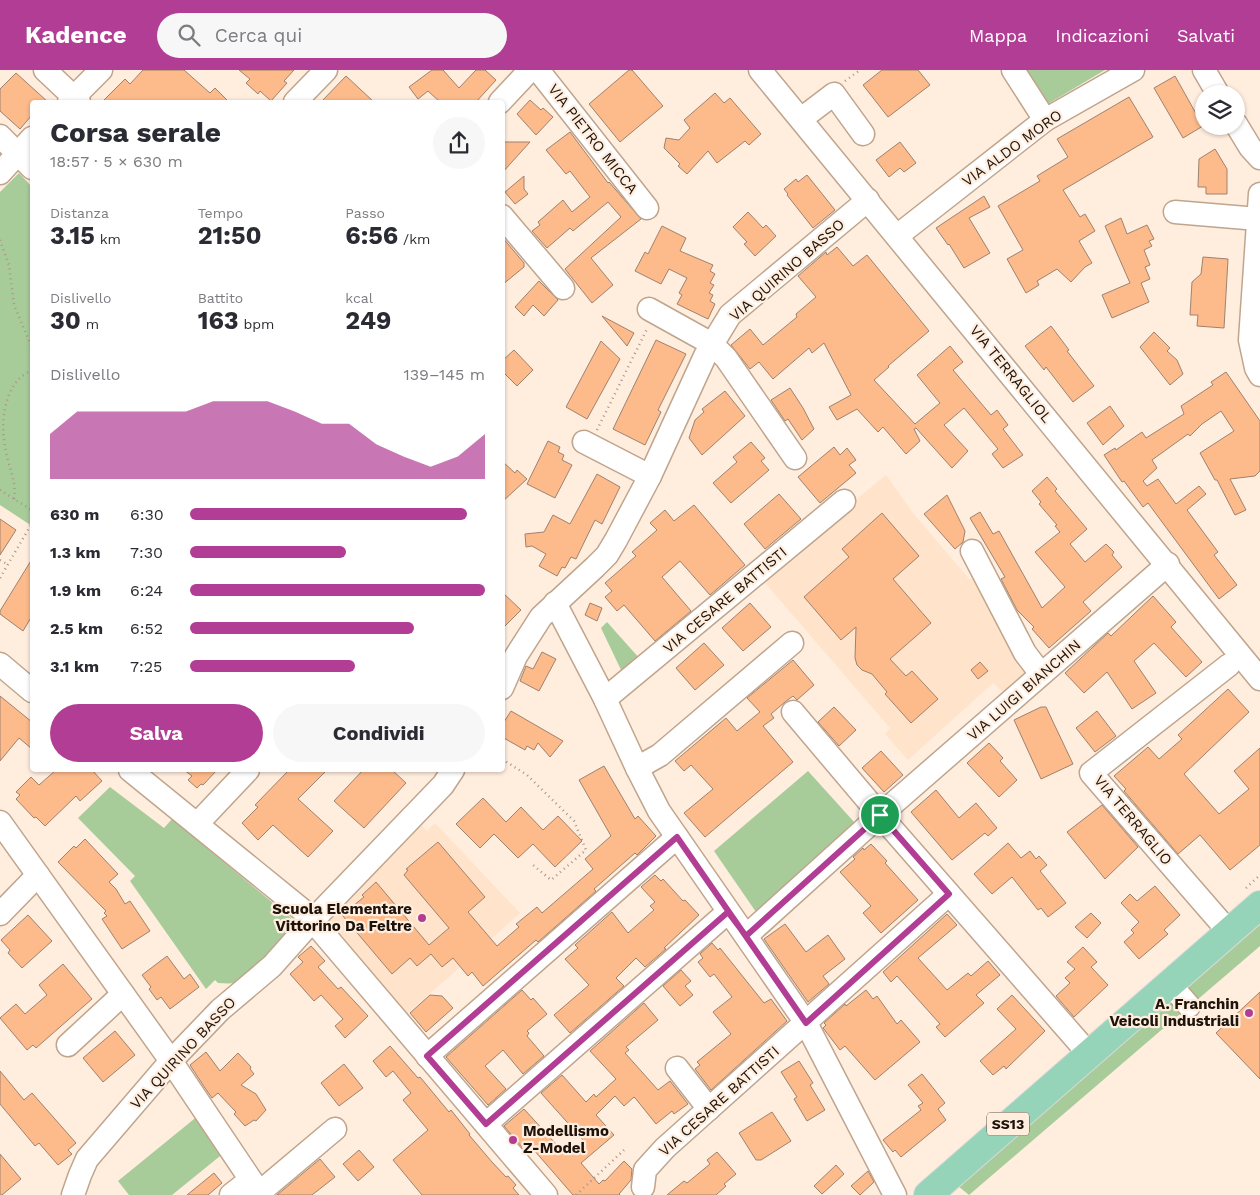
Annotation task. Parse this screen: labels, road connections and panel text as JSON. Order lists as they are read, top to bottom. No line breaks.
{"streets":{"main road":["SS13"],"street":["VIA PIETRO MICCA","VIA ALDO MORO","VIA QUIRINO BASSO","VIA TERRAGLIOL","VIA CESARE BATTISTI","VIA LUIGI BIANCHIN","VIA TERRAGLIO"]},"crossings":[["VIA ALDO MORO","VIA TERRAGLIOL"],["VIA QUIRINO BASSO","VIA TERRAGLIOL"],["VIA TERRAGLIOL","VIA LUIGI BIANCHIN"],["VIA TERRAGLIO","SS13"]],"places":["Scuola Elementare Vittorino Da Feltre","A. Franchin Veicoli Industriali","Modellismo Z-Model"],"page":{"header":"Kadence","search":"Cerca qui","nav":["Mappa","Indicazioni","Salvati"],"heading":["Corsa serale","18:57 · 5 × 630 m"],"stats":[["Distanza","3.15 km"],["Tempo","21:50"],["Passo","6:56 /km"],["Dislivello","30 m"],["Battito","163 bpm"],["kcal","249"]],"chart":["Dislivello","139–145 m"],"list":[{"name":"630 m","note":"6:30"},{"name":"1.3 km","note":"7:30"},{"name":"1.9 km","note":"6:24"},{"name":"2.5 km","note":"6:52"},{"name":"3.1 km","note":"7:25"}],"buttons":["Salva","Condividi"]}}
